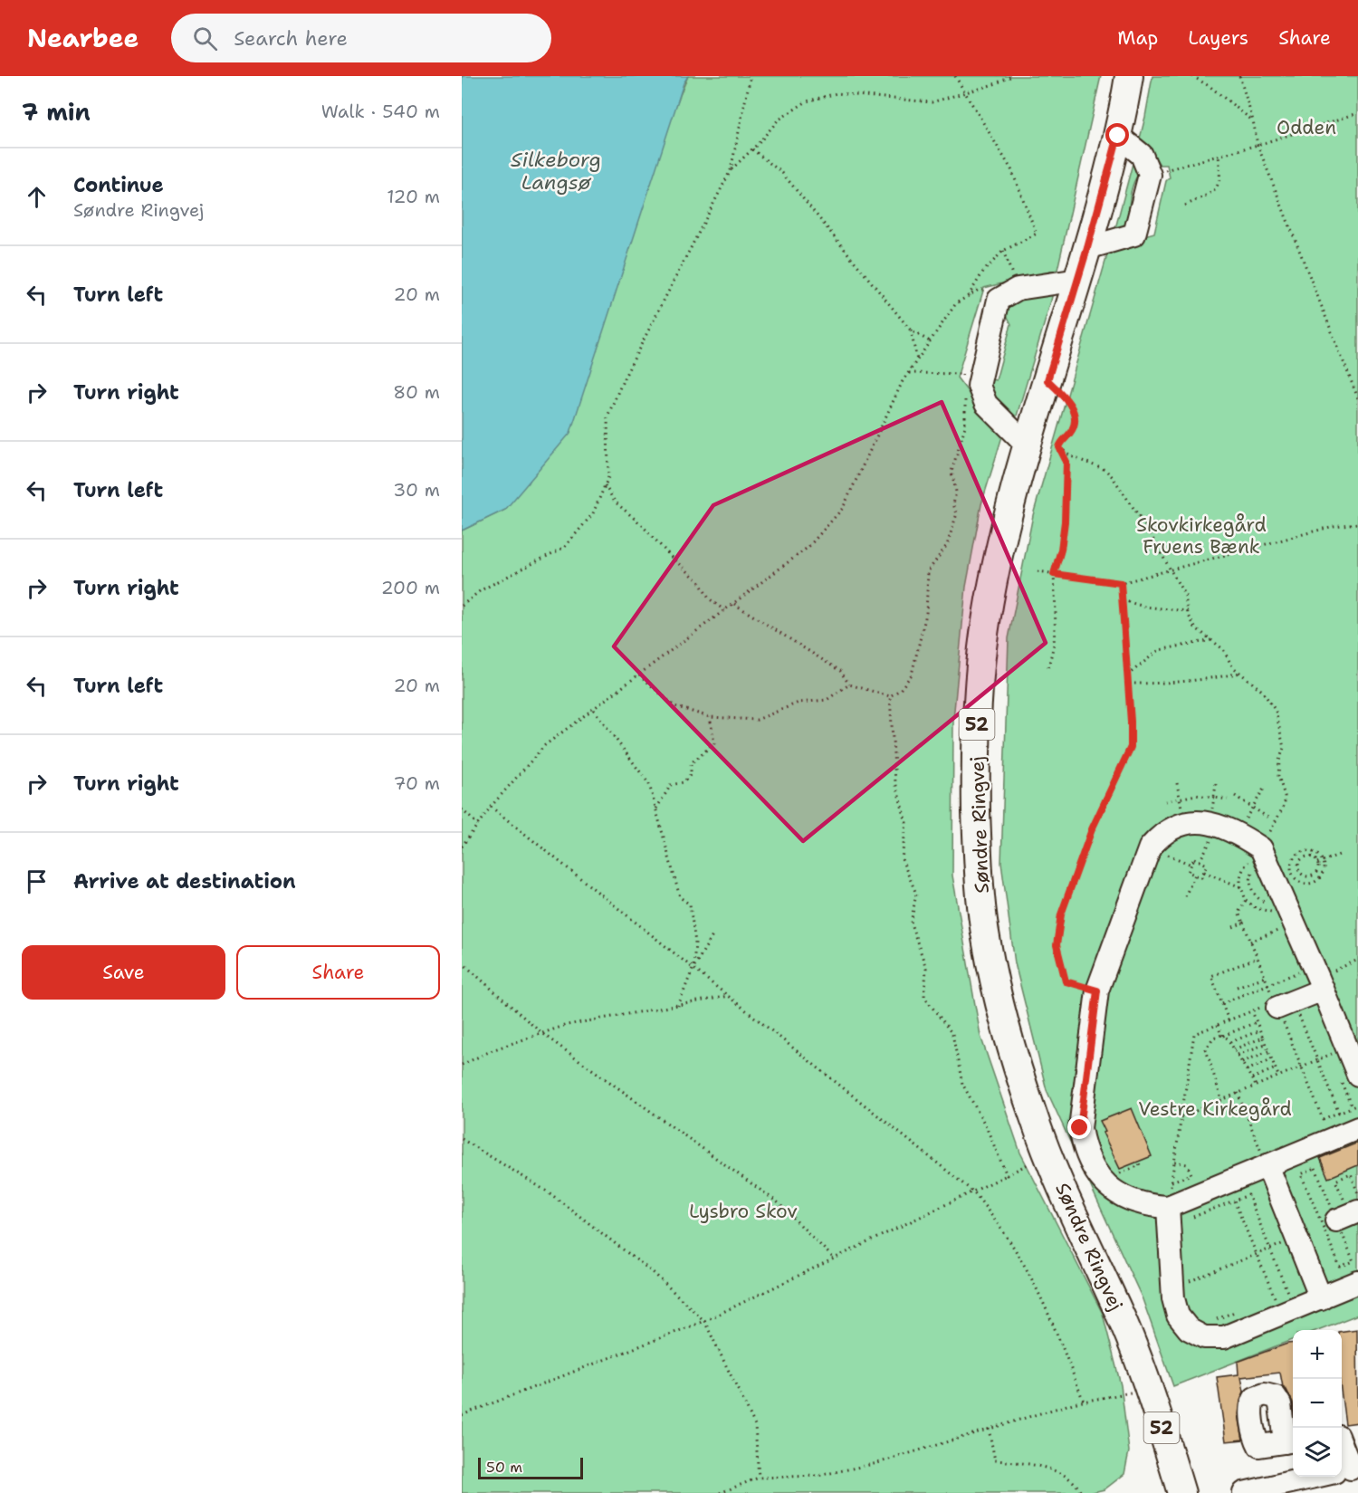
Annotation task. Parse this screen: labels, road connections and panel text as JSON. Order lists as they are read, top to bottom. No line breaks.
{"streets":{"main road":["52","Søndre Ringvej"]},"water":["Silkeborg Langsø"],"parks":["Odden","Skovkirkegård Fruens Bænk","Vestre Kirkegård","Lysbro Skov"],"scale_bar":"50 m","page":{"header":"Nearbee","search":"Search here","nav":["Map","Layers","Share"],"heading":["7 min","Walk · 540 m"],"list":[["Continue","Søndre Ringvej","120 m"],["Turn left","20 m"],["Turn right","80 m"],["Turn left","30 m"],["Turn right","200 m"],["Turn left","20 m"],["Turn right","70 m"],"Arrive at destination"],"buttons":["Save","Share"],"map_buttons":["+","−"],"scale":"50 m"}}
